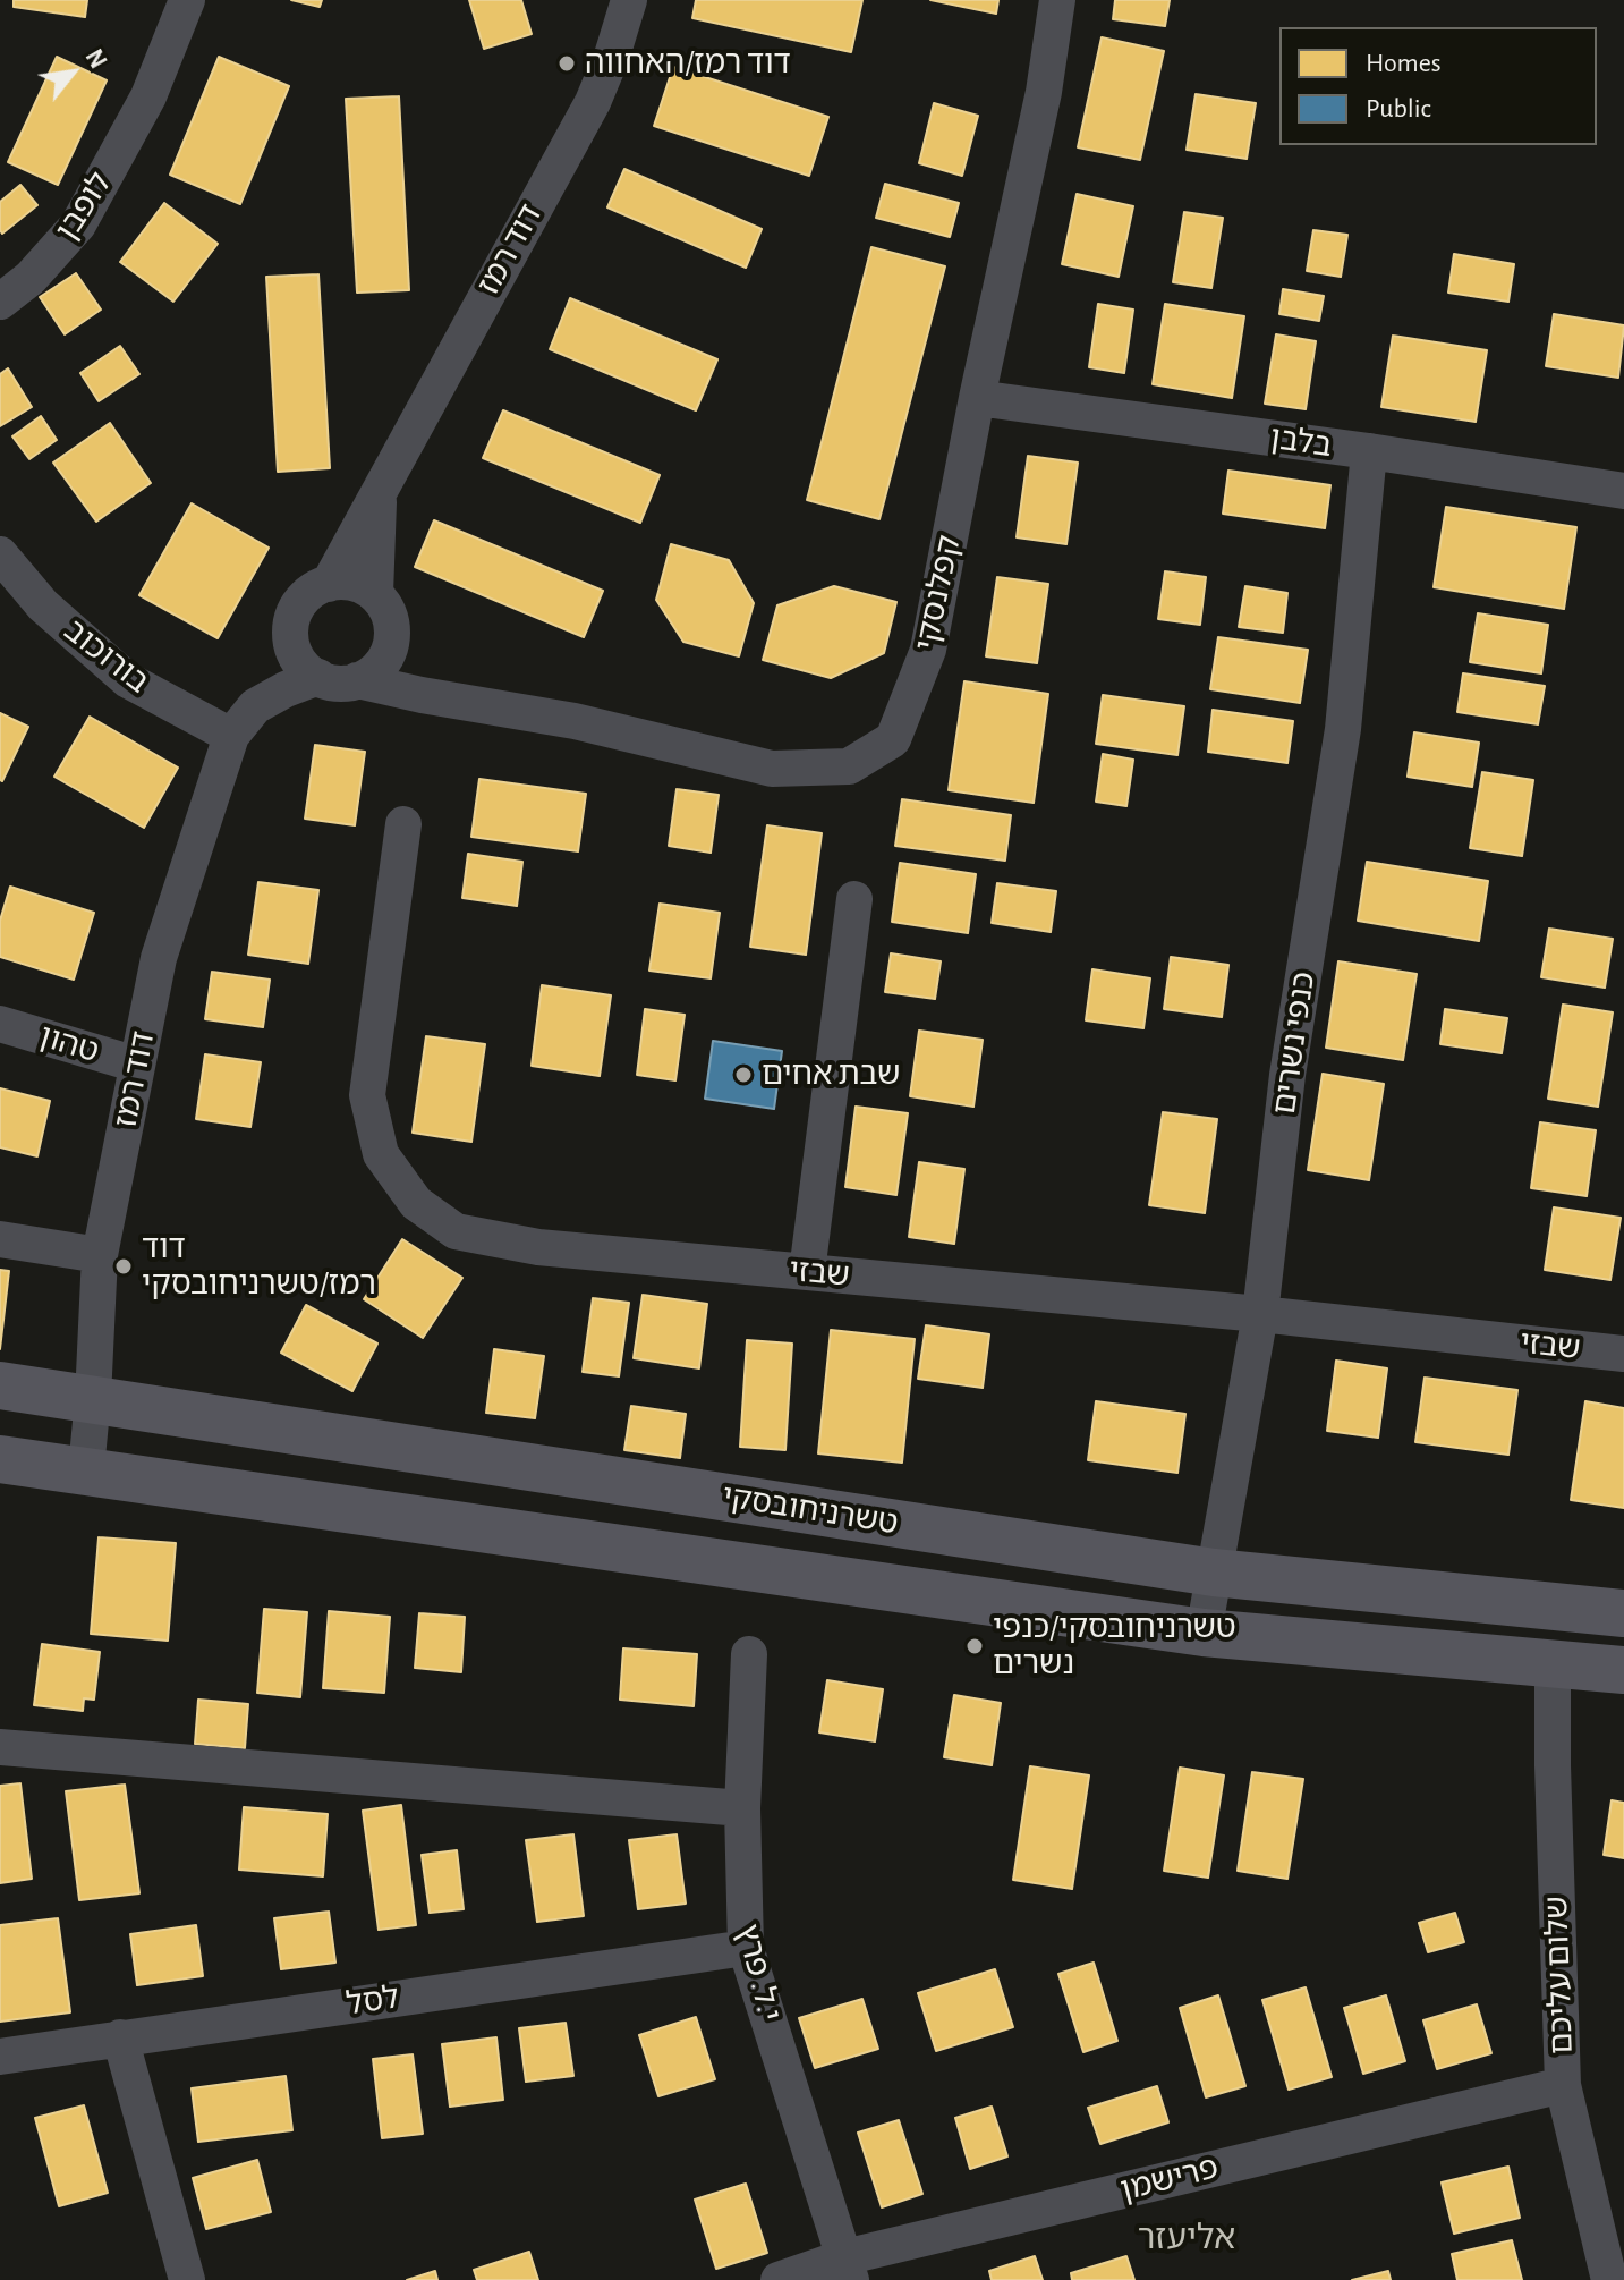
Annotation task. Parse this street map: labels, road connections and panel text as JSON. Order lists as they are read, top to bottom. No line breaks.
{"streets":{"main road":["טשרניחובסקי"],"street":["לופבן","דוד רמז","בלבן","קפלנסקי","בורוכוב","כנפי נשרים","טהון","שבזי","י.ל. פרץ","שלום עליכם","לסל","פרישמן"]},"crossings":[["דוד רמז","קפלנסקי"],["דוד רמז","בורוכוב"],["דוד רמז","טהון"],["דוד רמז","טשרניחובסקי"],["בלבן","קפלנסקי"],["בלבן","כנפי נשרים"],["כנפי נשרים","שבזי"],["כנפי נשרים","טשרניחובסקי"],["טשרניחובסקי","שלום עליכם"],["י.ל. פרץ","לסל"],["י.ל. פרץ","פרישמן"],["שלום עליכם","פרישמן"]],"districts":["אליעזר"],"places":["דוד רמז/האחווה","שבת אחים","דוד רמז/טשרניחובסקי","טשרניחובסקי/כנפי נשרים"],"legend":["Homes","Public"],"north":"top right"}
